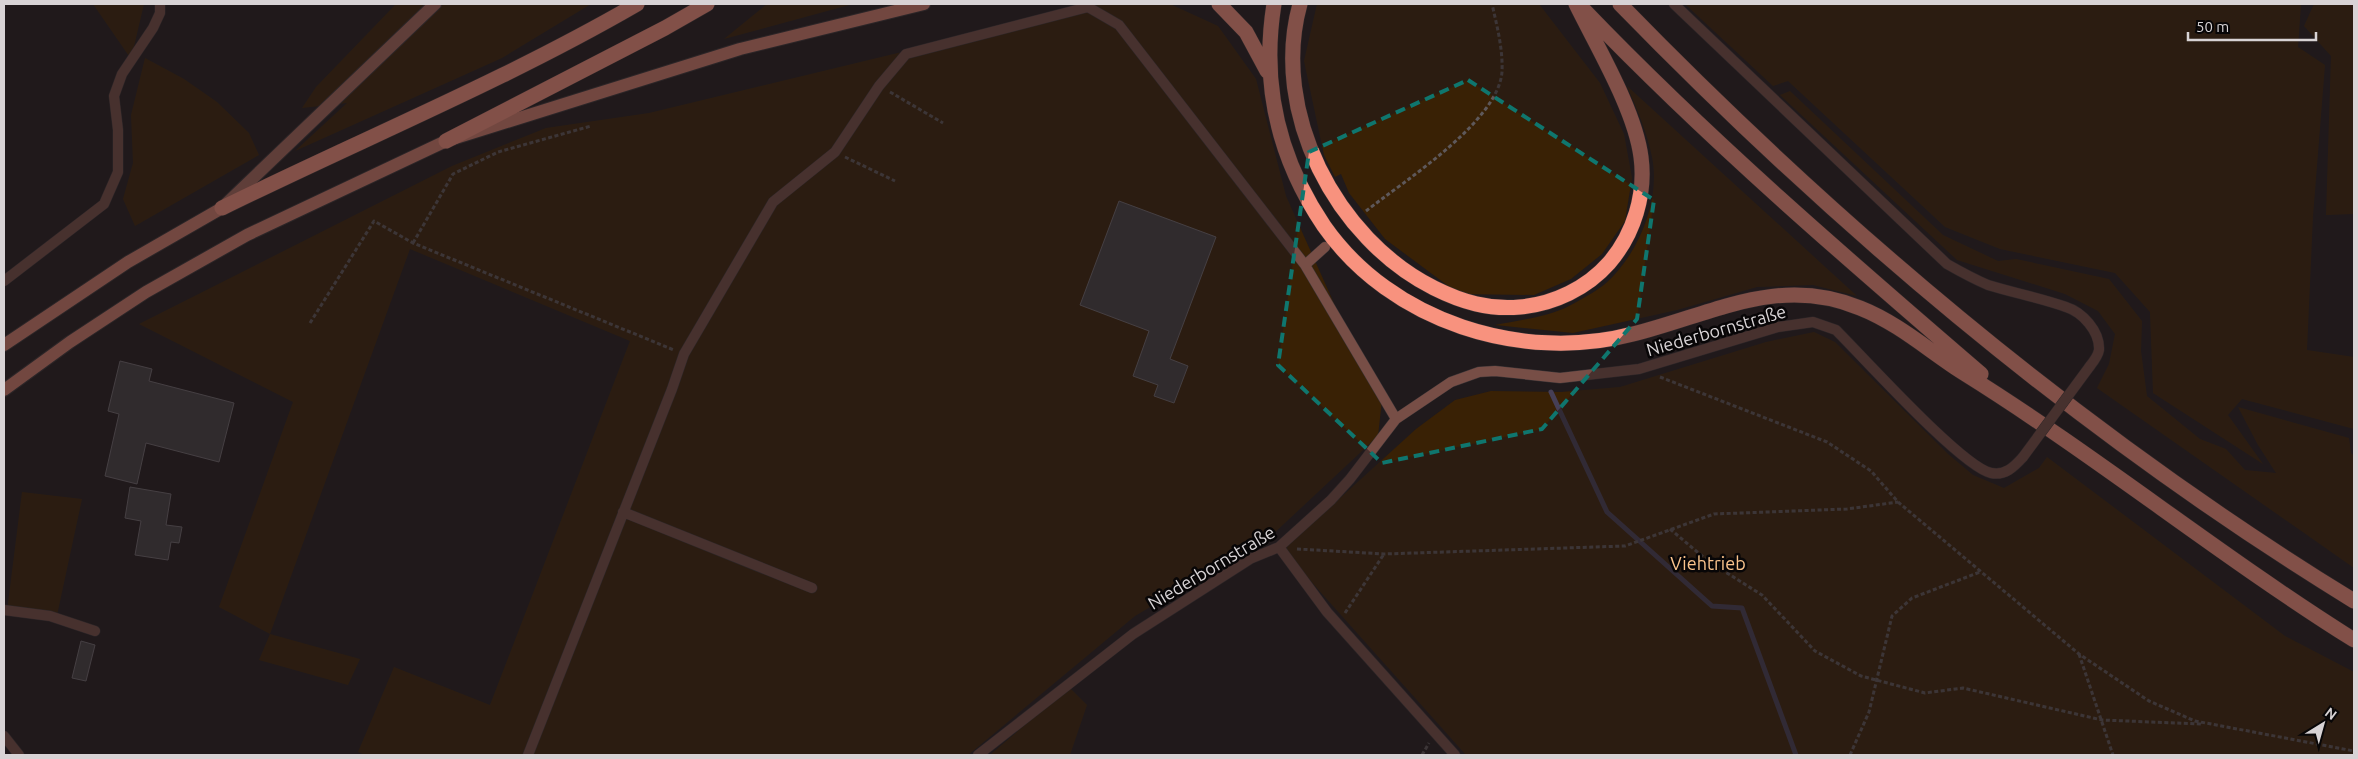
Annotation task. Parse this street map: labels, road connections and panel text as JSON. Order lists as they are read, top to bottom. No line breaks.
{"streets":{"lane":["Niederbornstraße"]},"parks":["Viehtrieb"],"scale_bar":"50 m","north":"top right"}
